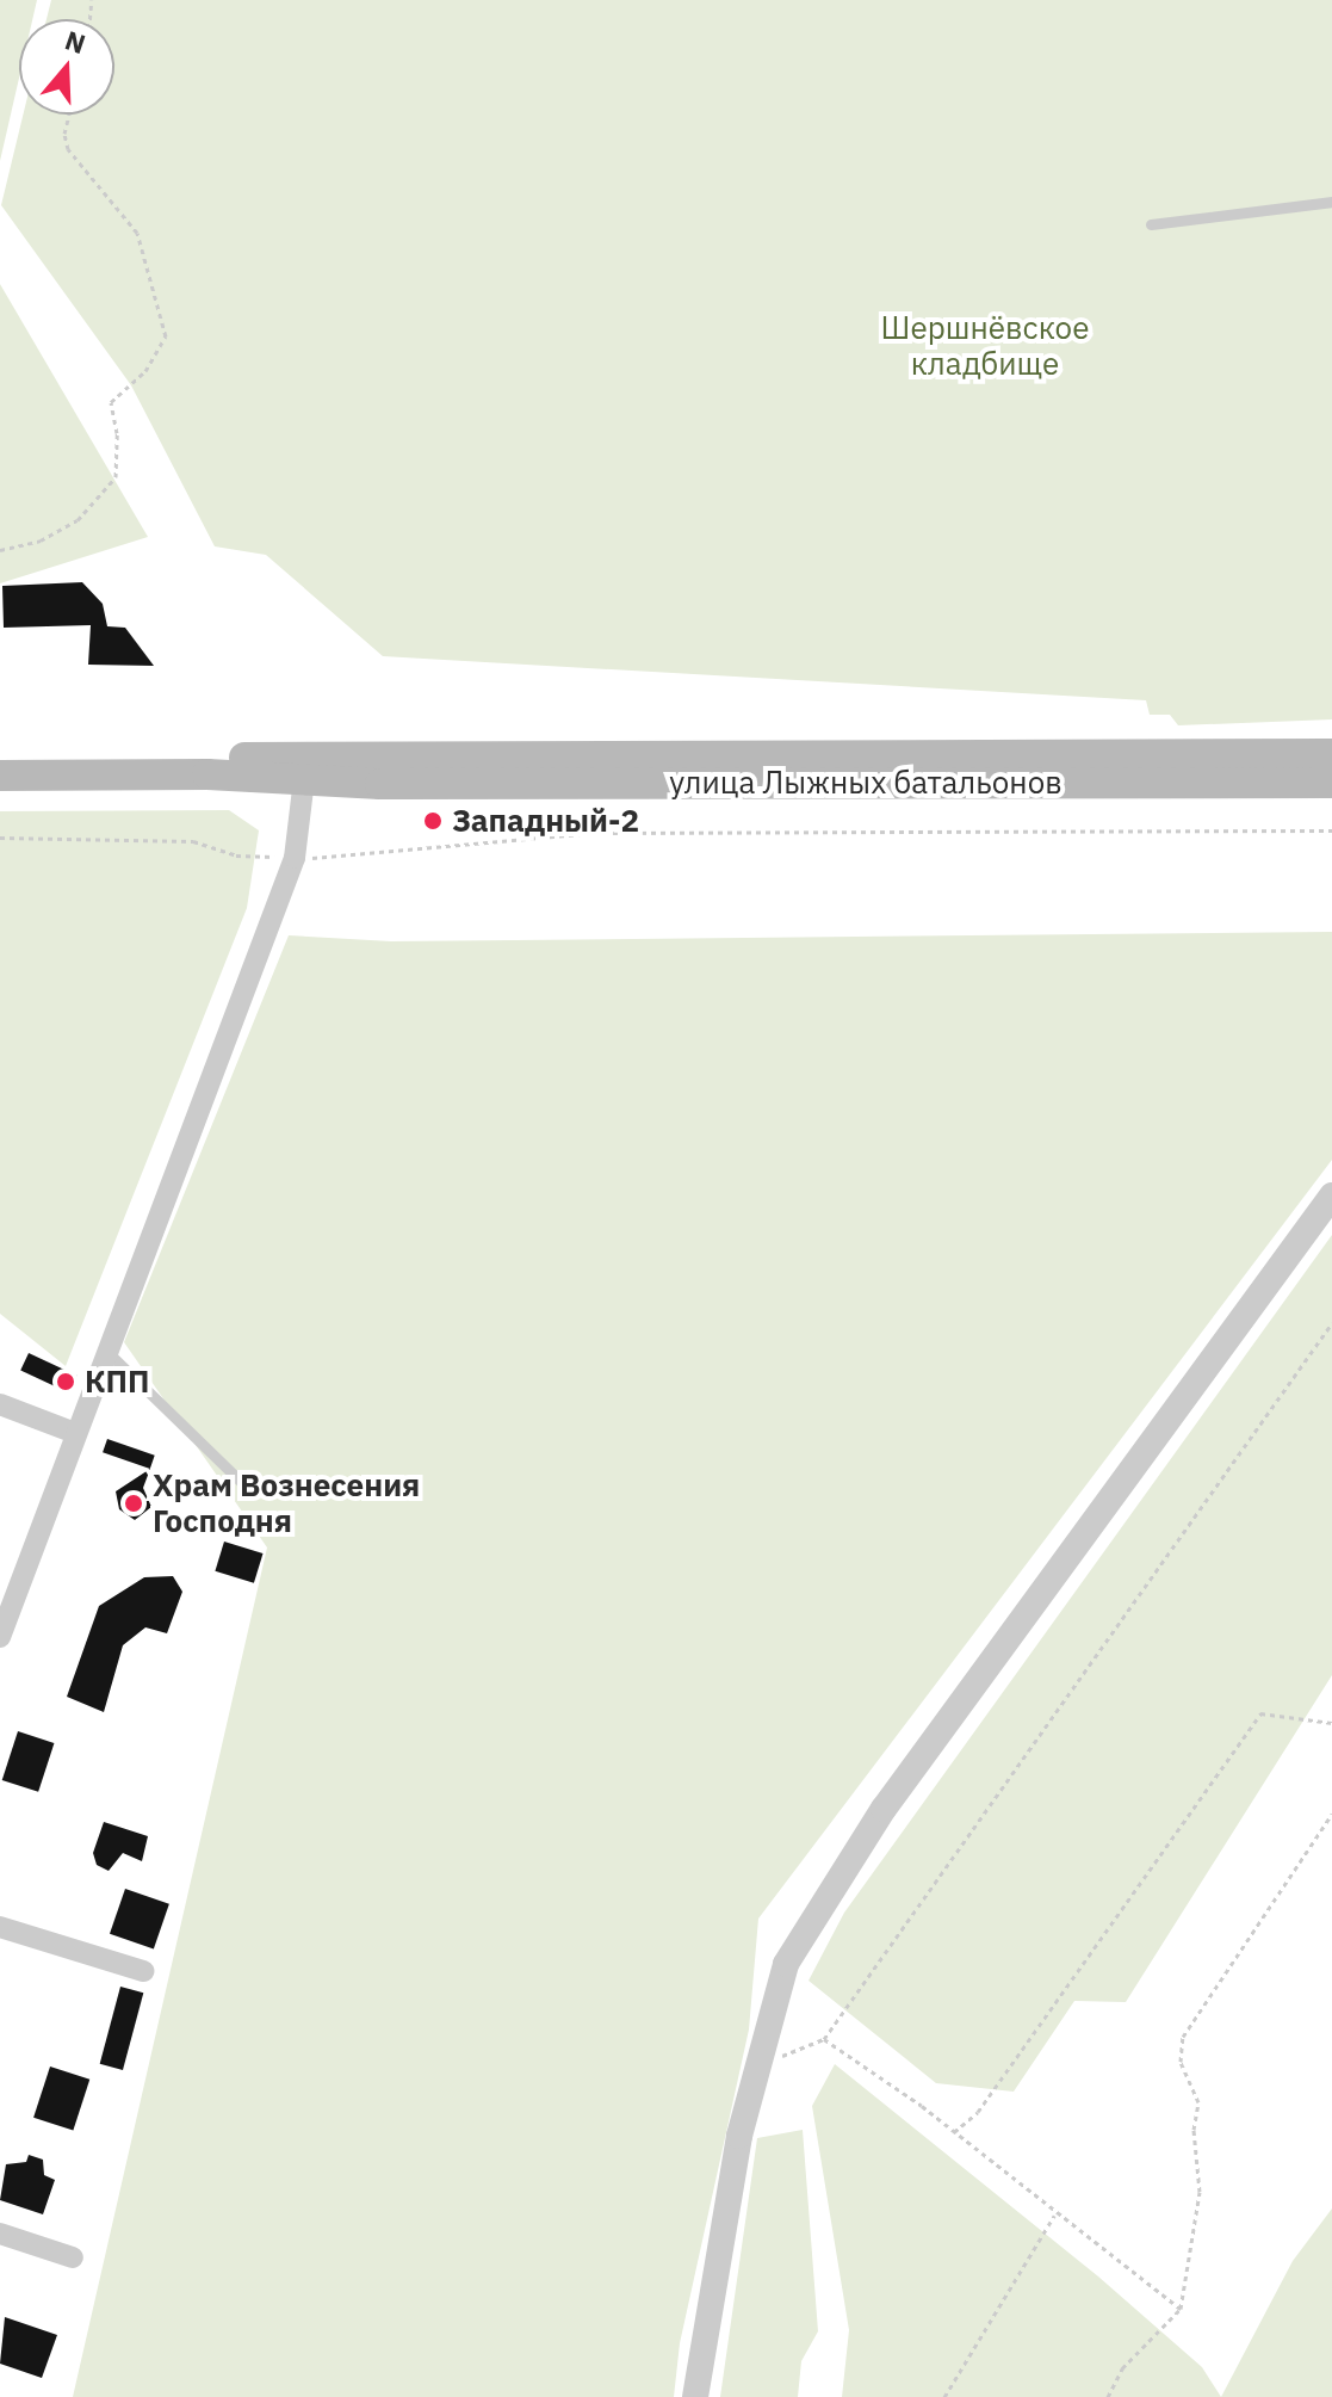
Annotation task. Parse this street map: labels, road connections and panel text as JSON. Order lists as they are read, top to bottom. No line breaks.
{"streets":{"main road":["улица Лыжных батальонов"]},"parks":["Шершнёвское кладбище"],"places":["Западный-2","КПП","Храм Вознесения Господня"],"north":"top"}
